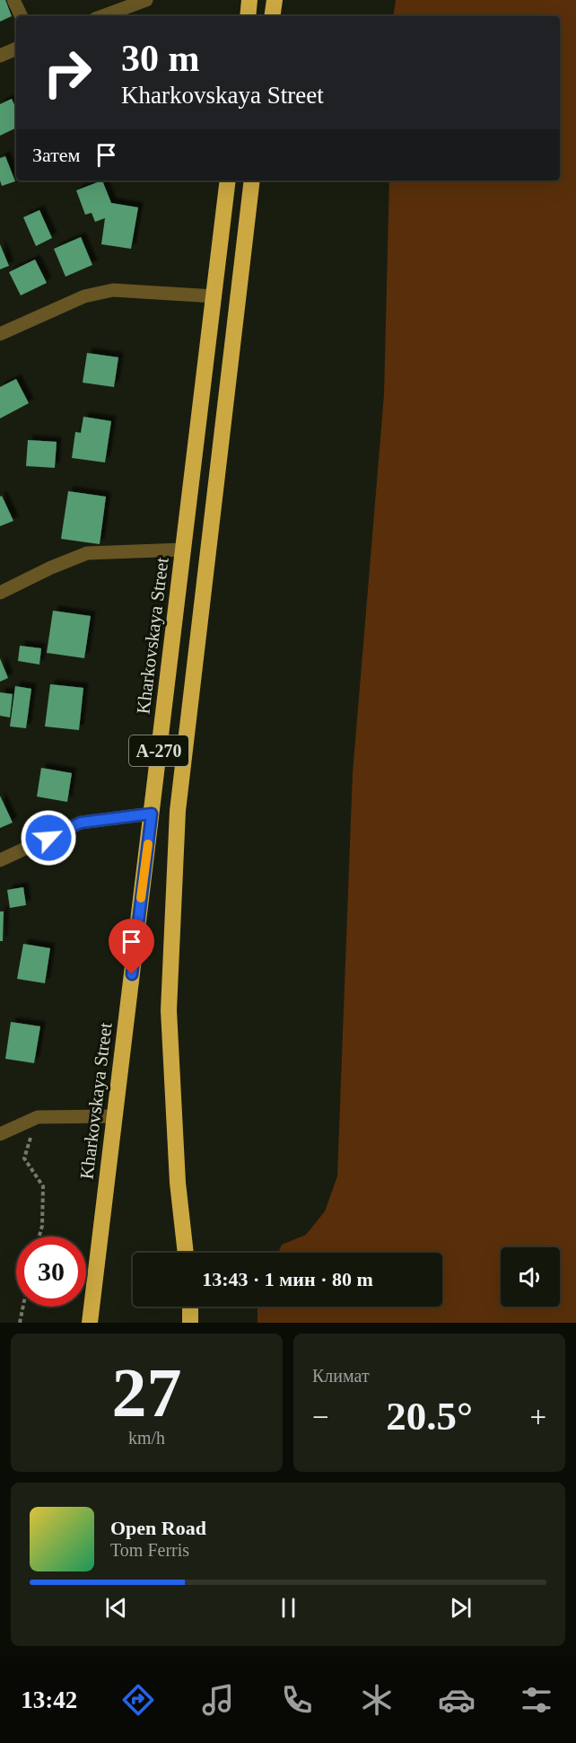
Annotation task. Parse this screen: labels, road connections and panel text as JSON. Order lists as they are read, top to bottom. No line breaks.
{"streets":{"highway":["Kharkovskaya Street","А-270"]},"page":{"turn":["30 m","Kharkovskaya Street"],"then":"Затем","limit":"30","trip":"13:43 · 1 мин · 80 m","tile":[["27","km/h"],"Климат"],"heat":["−","20.5°","+"],"song":["Open Road","Tom Ferris"],"tabs":"13:42"}}
